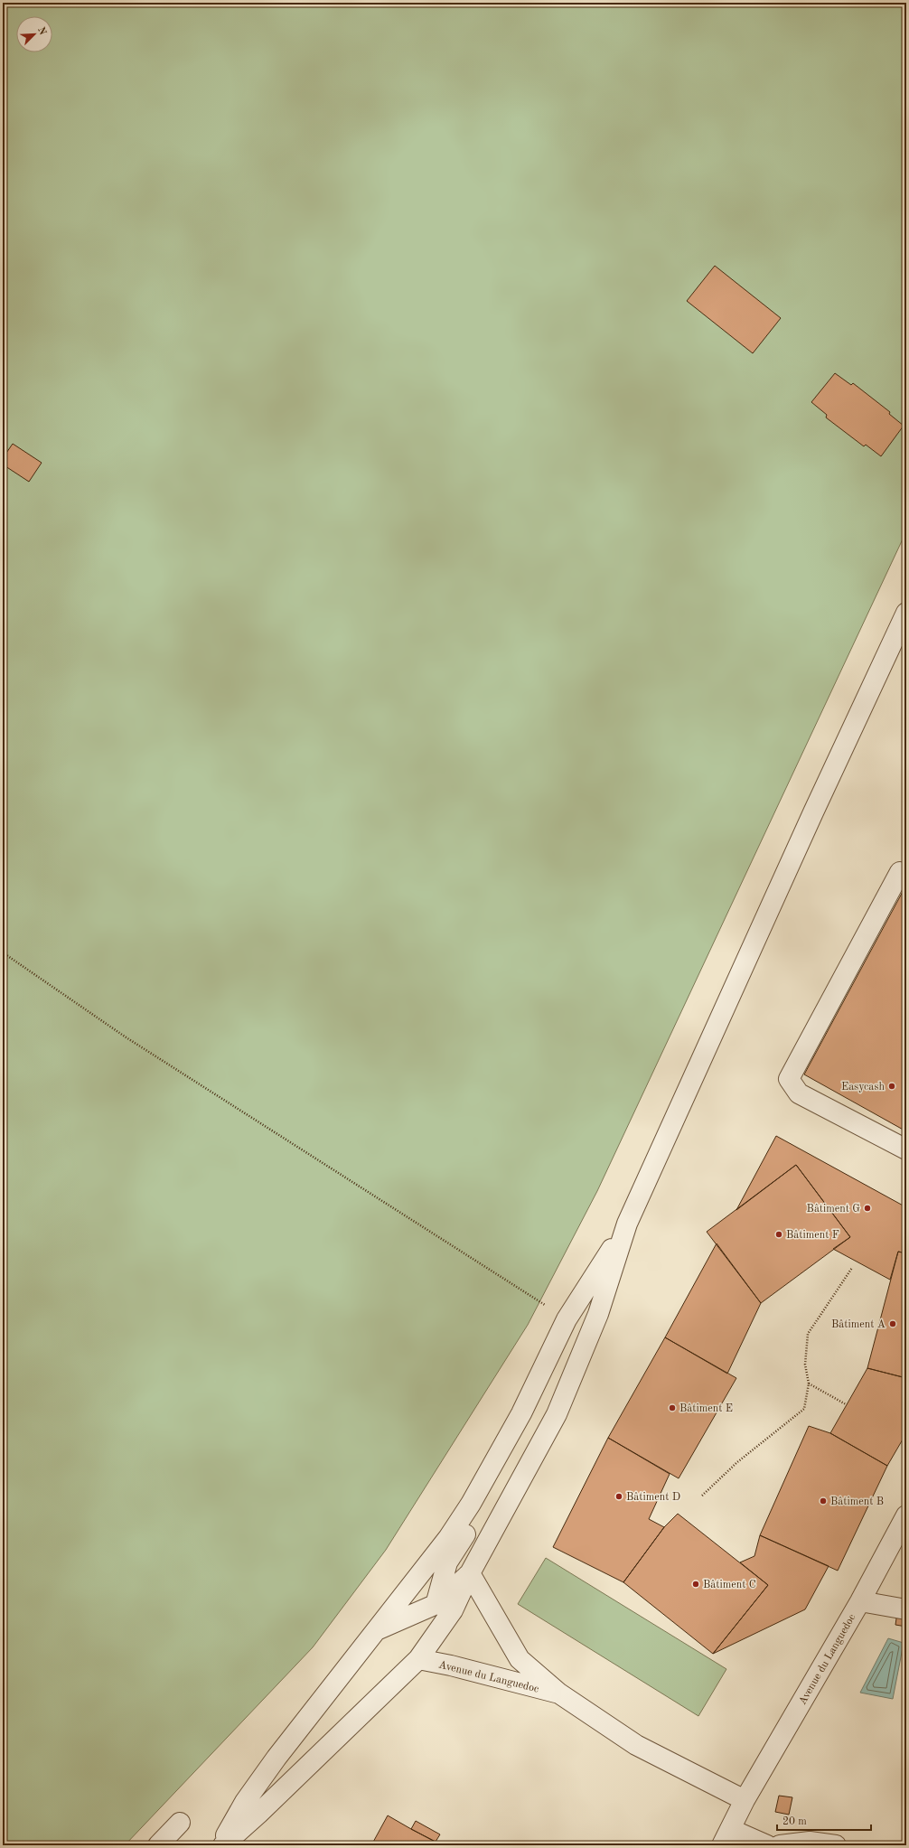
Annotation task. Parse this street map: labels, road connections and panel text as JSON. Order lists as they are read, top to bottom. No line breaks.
{"streets":{"street":["Avenue du Languedoc"]},"places":["Easycash","Bâtiment G","Bâtiment F","Bâtiment A","Bâtiment E","Bâtiment D","Bâtiment B","Bâtiment C"],"scale_bar":"20 m","north":"top right"}
